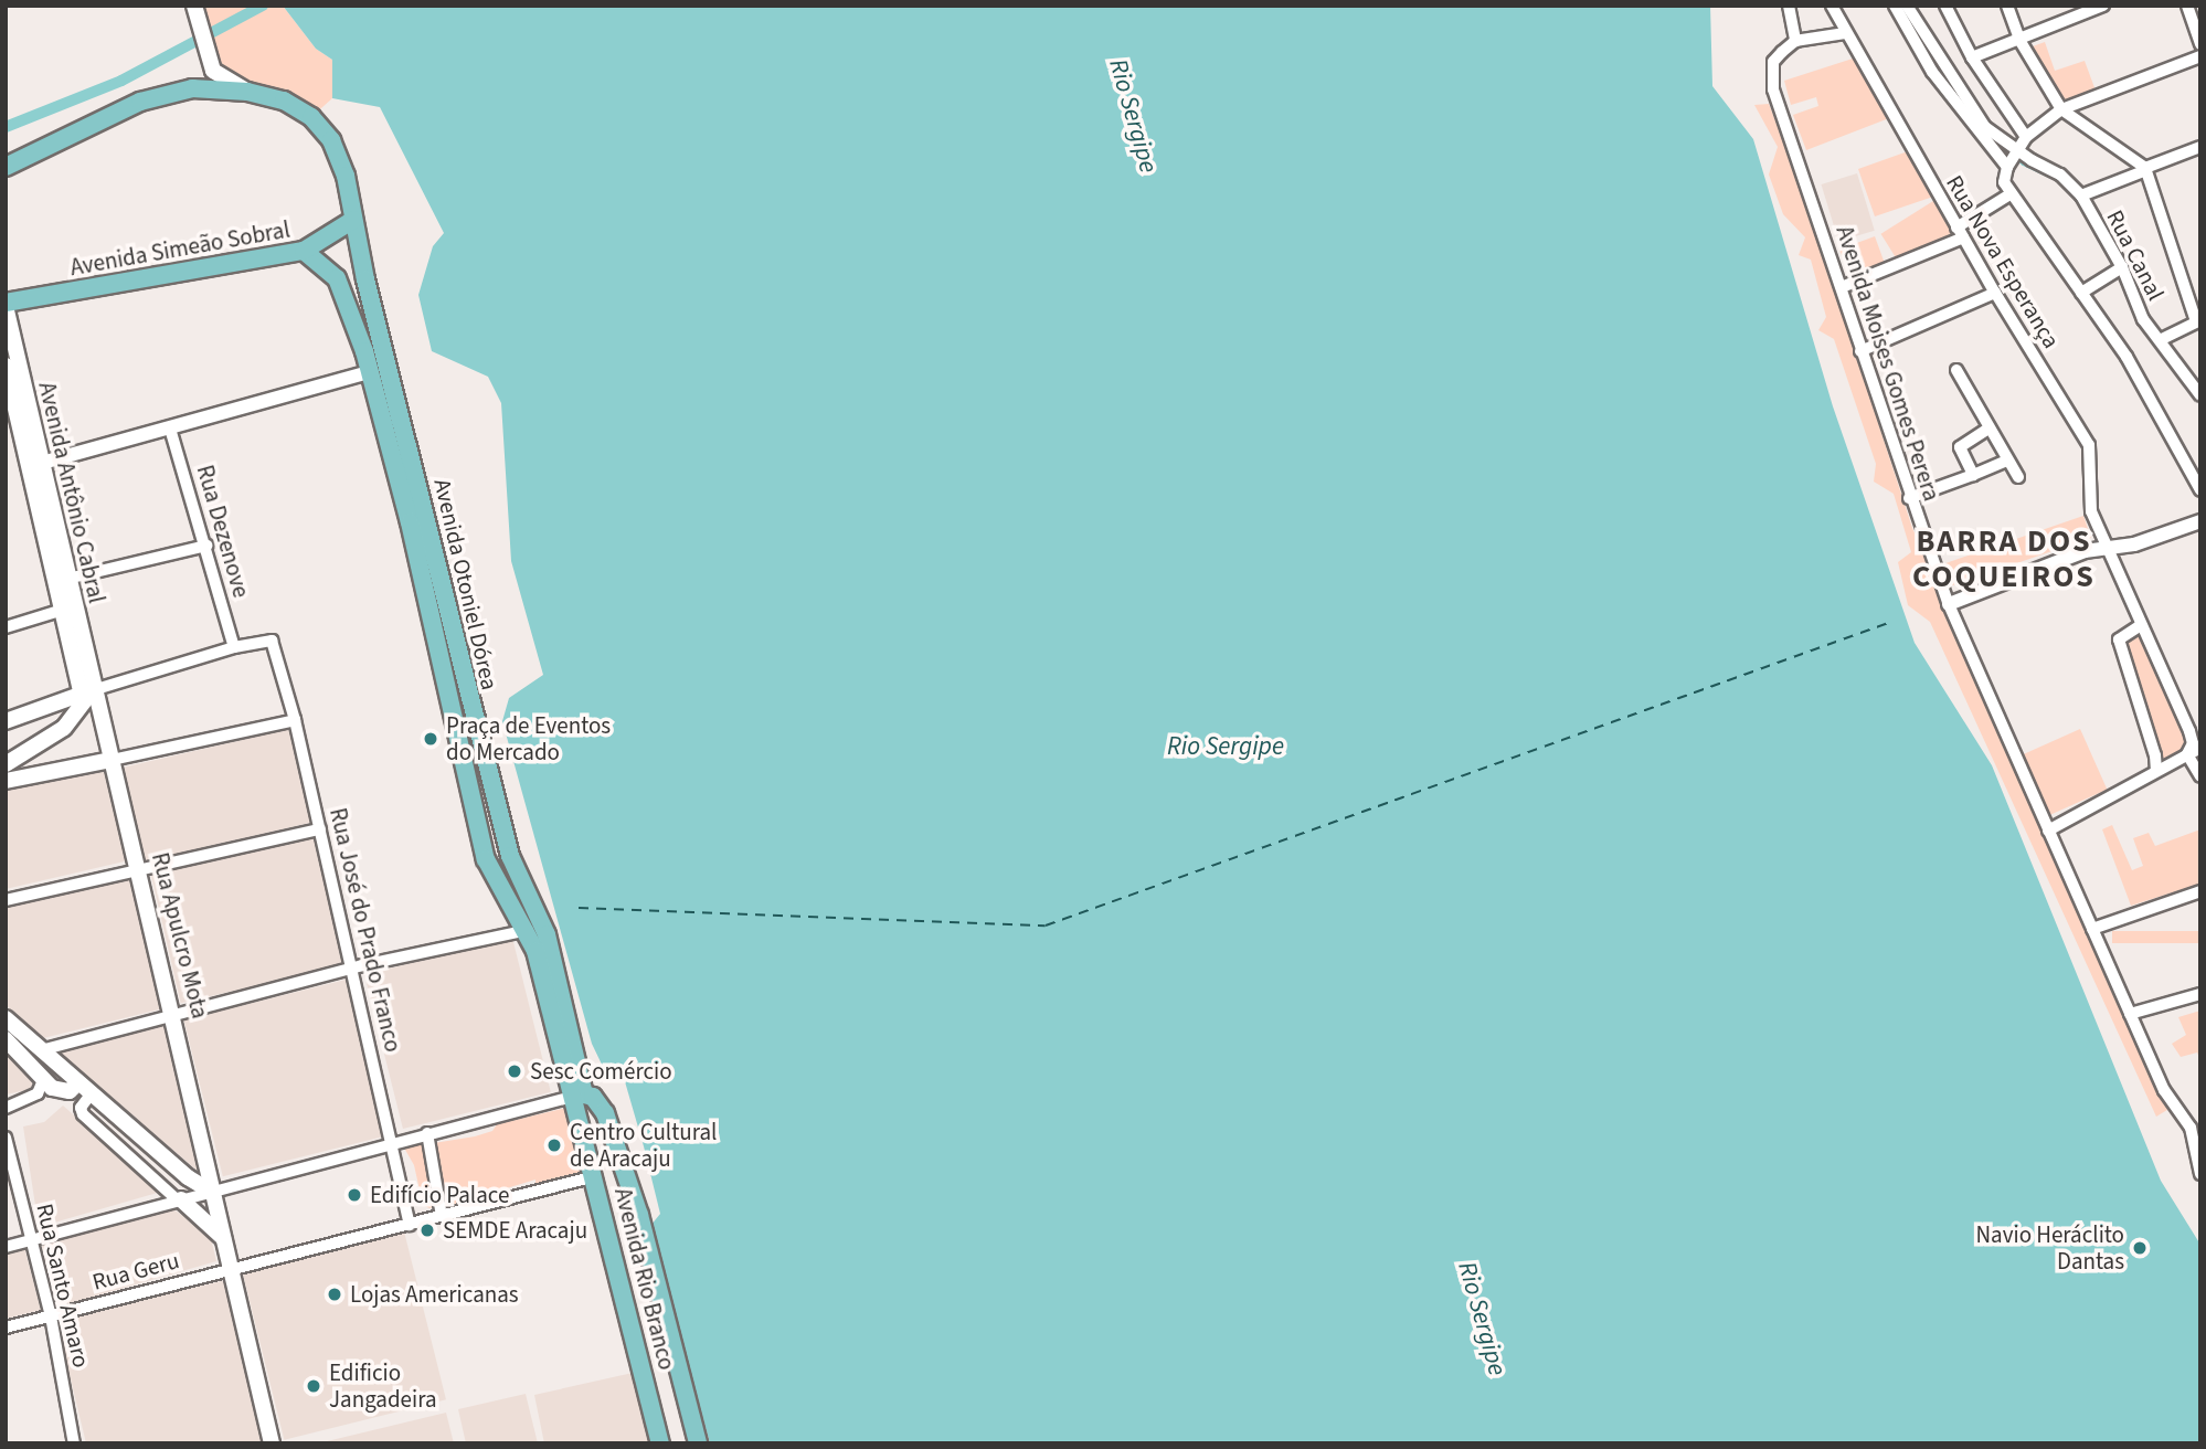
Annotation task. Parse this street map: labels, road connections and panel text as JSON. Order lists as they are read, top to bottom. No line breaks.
{"streets":{"main road":["Avenida Simeão Sobral","Avenida Antônio Cabral","Avenida Otoniel Dórea","Rua Apulcro Mota","Avenida Rio Branco"],"street":["Rua Canal","Rua Nova Esperança","Avenida Moises Gomes Perera","Rua Dezenove","Rua José do Prado Franco","Rua Geru","Rua Santo Amaro"]},"crossings":[["Avenida Simeão Sobral","Avenida Antônio Cabral"],["Avenida Simeão Sobral","Avenida Otoniel Dórea"],["Avenida Antônio Cabral","Rua Apulcro Mota"],["Rua Dezenove","Rua José do Prado Franco"],["Avenida Otoniel Dórea","Avenida Rio Branco"],["Rua José do Prado Franco","Rua Geru"],["Rua Apulcro Mota","Rua Geru"],["Rua Geru","Avenida Rio Branco"],["Rua Geru","Rua Santo Amaro"]],"districts":["BARRA DOS COQUEIROS"],"water":["Rio Sergipe"],"places":["Praça de Eventos do Mercado","Sesc Comércio","Centro Cultural de Aracaju","Edifício Palace","SEMDE Aracaju","Navio Heráclito Dantas","Lojas Americanas","Edificio Jangadeira"]}
